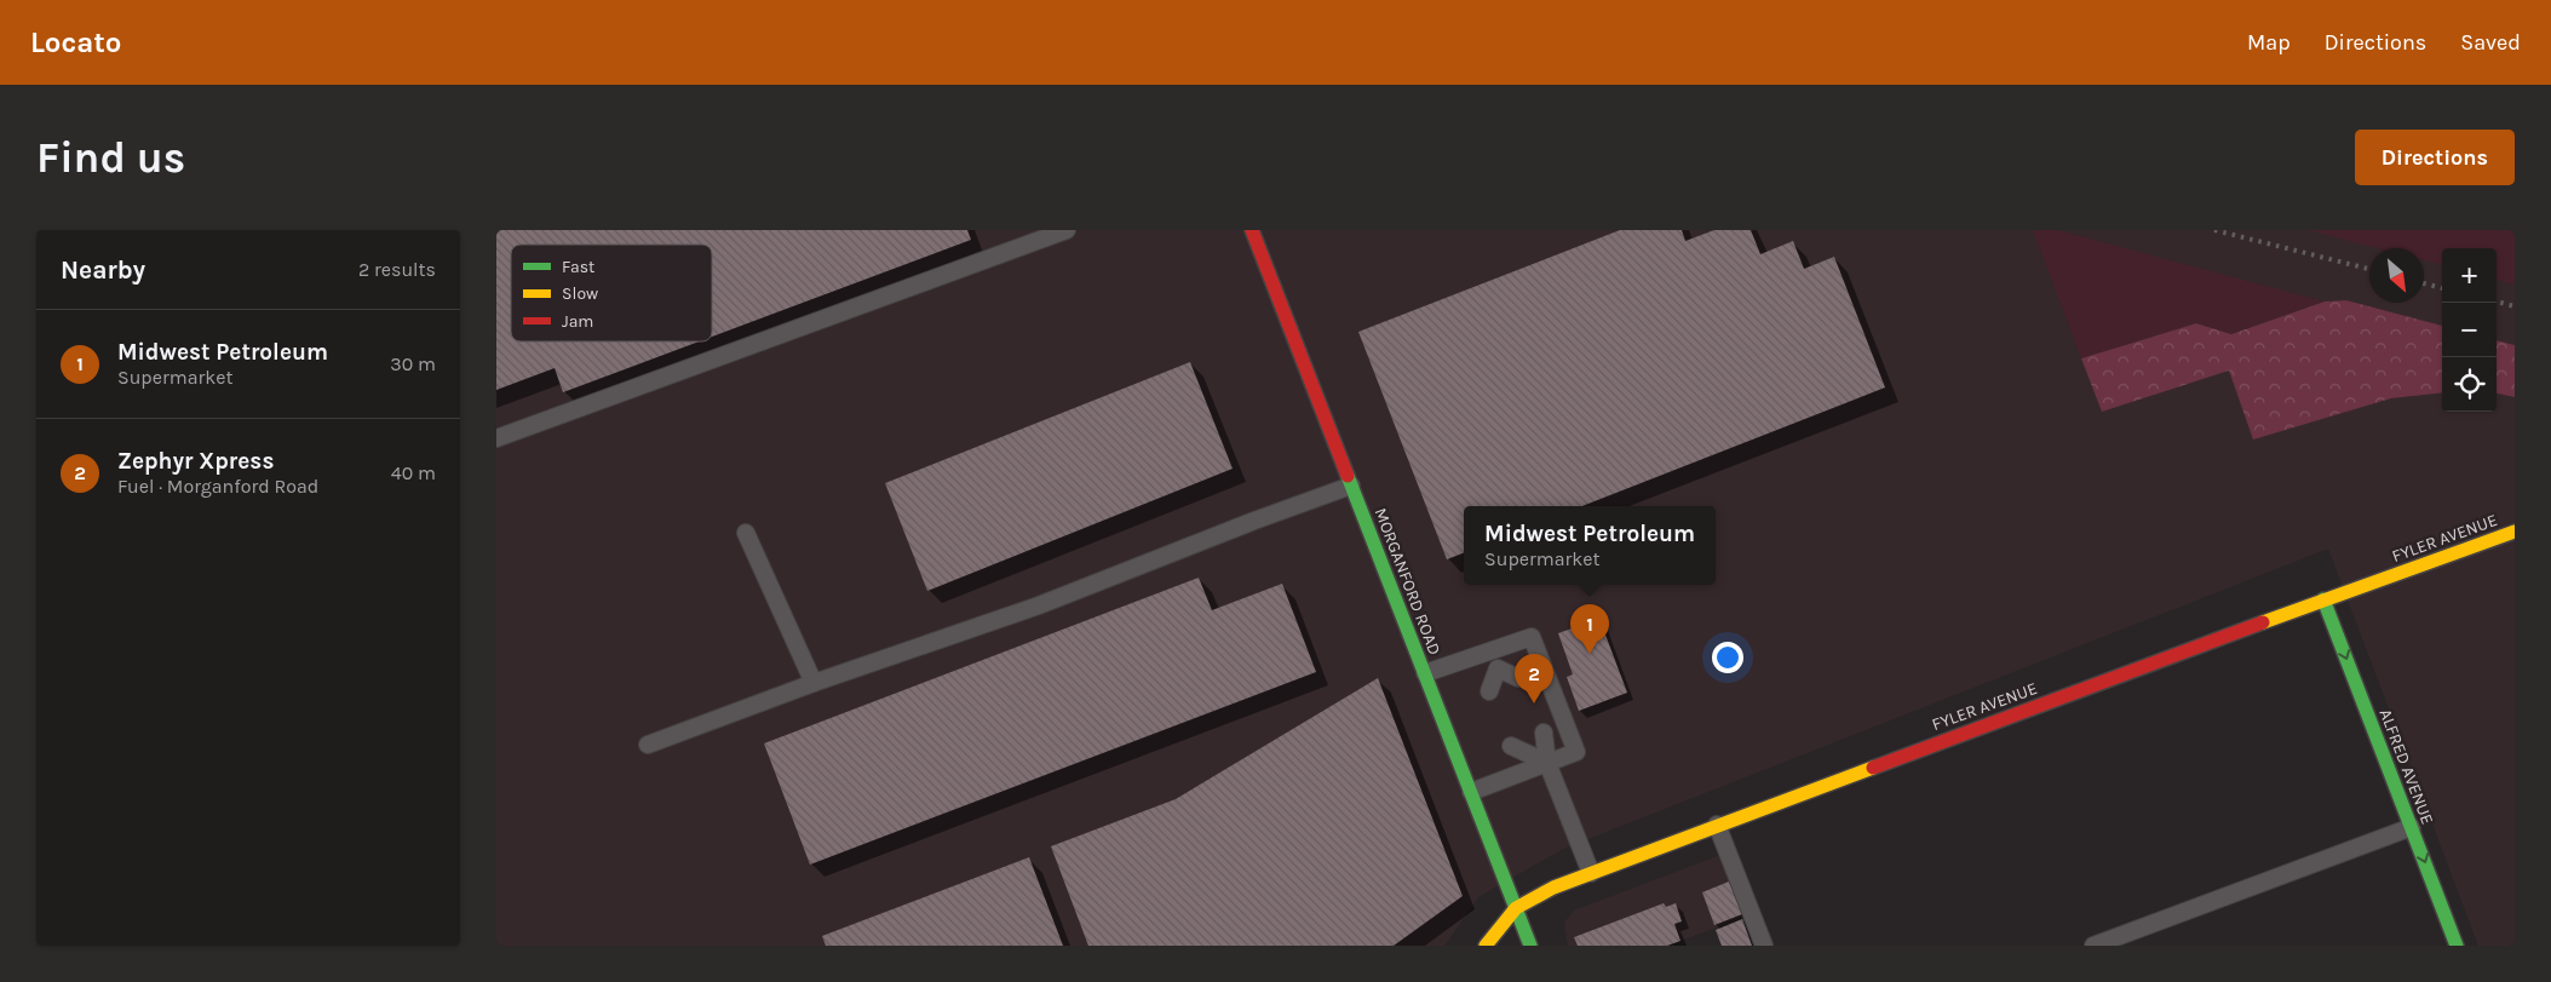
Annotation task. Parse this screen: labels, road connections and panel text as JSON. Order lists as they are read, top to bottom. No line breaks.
{"streets":{"street":["FYLER AVENUE","MORGANFORD ROAD","ALFRED AVENUE"]},"crossings":[["FYLER AVENUE","MORGANFORD ROAD"],["FYLER AVENUE","ALFRED AVENUE"]],"one_way":["ALFRED AVENUE"],"legend":["Fast","Slow","Jam"],"north":"bottom right","page":{"header":"Locato","nav":["Map","Directions","Saved"],"buttons":"Directions","title":"Find us","heading":["Nearby","2 results"],"map_buttons":["+","−"],"list":[{"mark":"1","name":"Midwest Petroleum","note":"Supermarket","value":"30 m"},{"mark":"2","name":"Zephyr Xpress","note":"Fuel · Morganford Road","value":"40 m"}],"popup":["Midwest Petroleum","Supermarket"],"pins":["1","2"]}}
